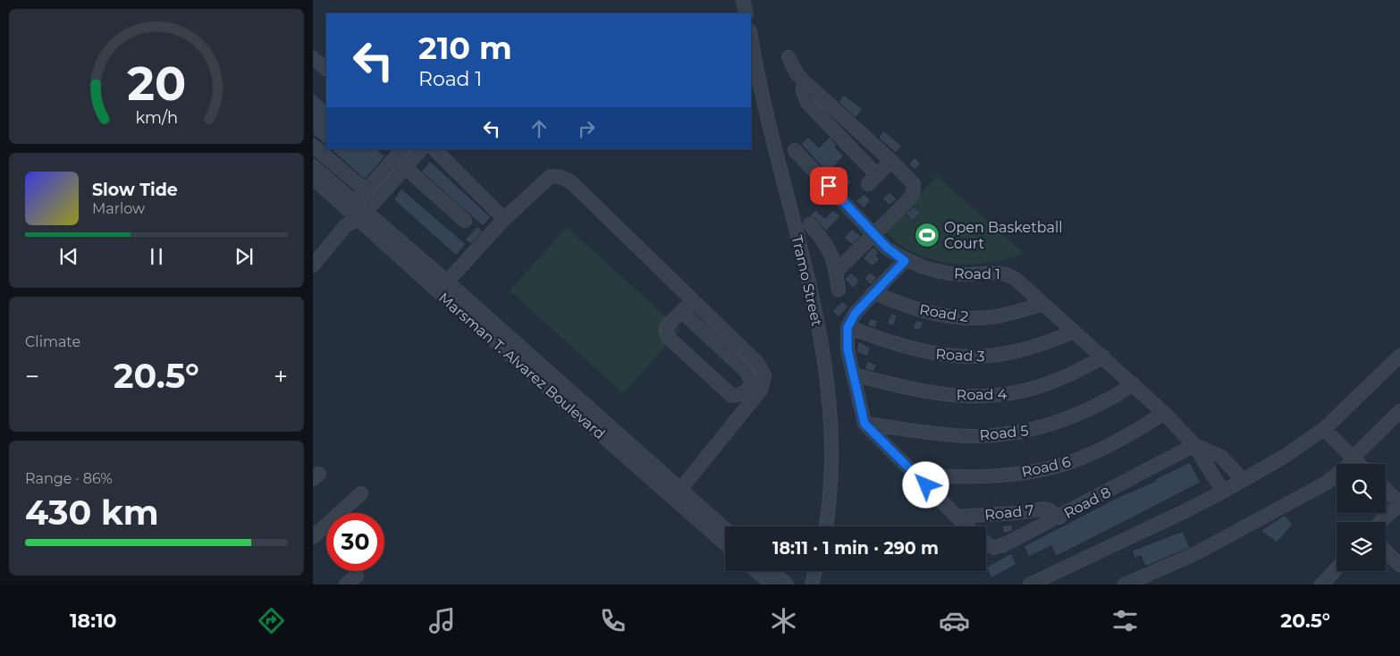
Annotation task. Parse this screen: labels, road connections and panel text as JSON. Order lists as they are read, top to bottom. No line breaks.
{"streets":{"street":["Road 1","Tramo Street","Road 2","Road 3","Marsman T. Alvarez Boulevard","Road 4","Road 5","Road 6","Road 8","Road 7"]},"crossings":[["Road 1","Road 2"],["Road 1","Road 3"],["Road 1","Road 4"],["Road 1","Road 5"],["Road 1","Road 6"],["Road 1","Road 8"],["Road 8","Road 7"]],"places":{"sports":["Open Basketball Court"]},"page":{"turn":["210 m","Road 1"],"song":["Slow Tide","Marlow"],"tile":["Climate",["Range · 86%","430 km"]],"heat":["−","20.5°","+"],"limit":"30","trip":"18:11 · 1 min · 290 m","tabs":["18:10","20.5°"],"gauge":["20","km/h"]}}
